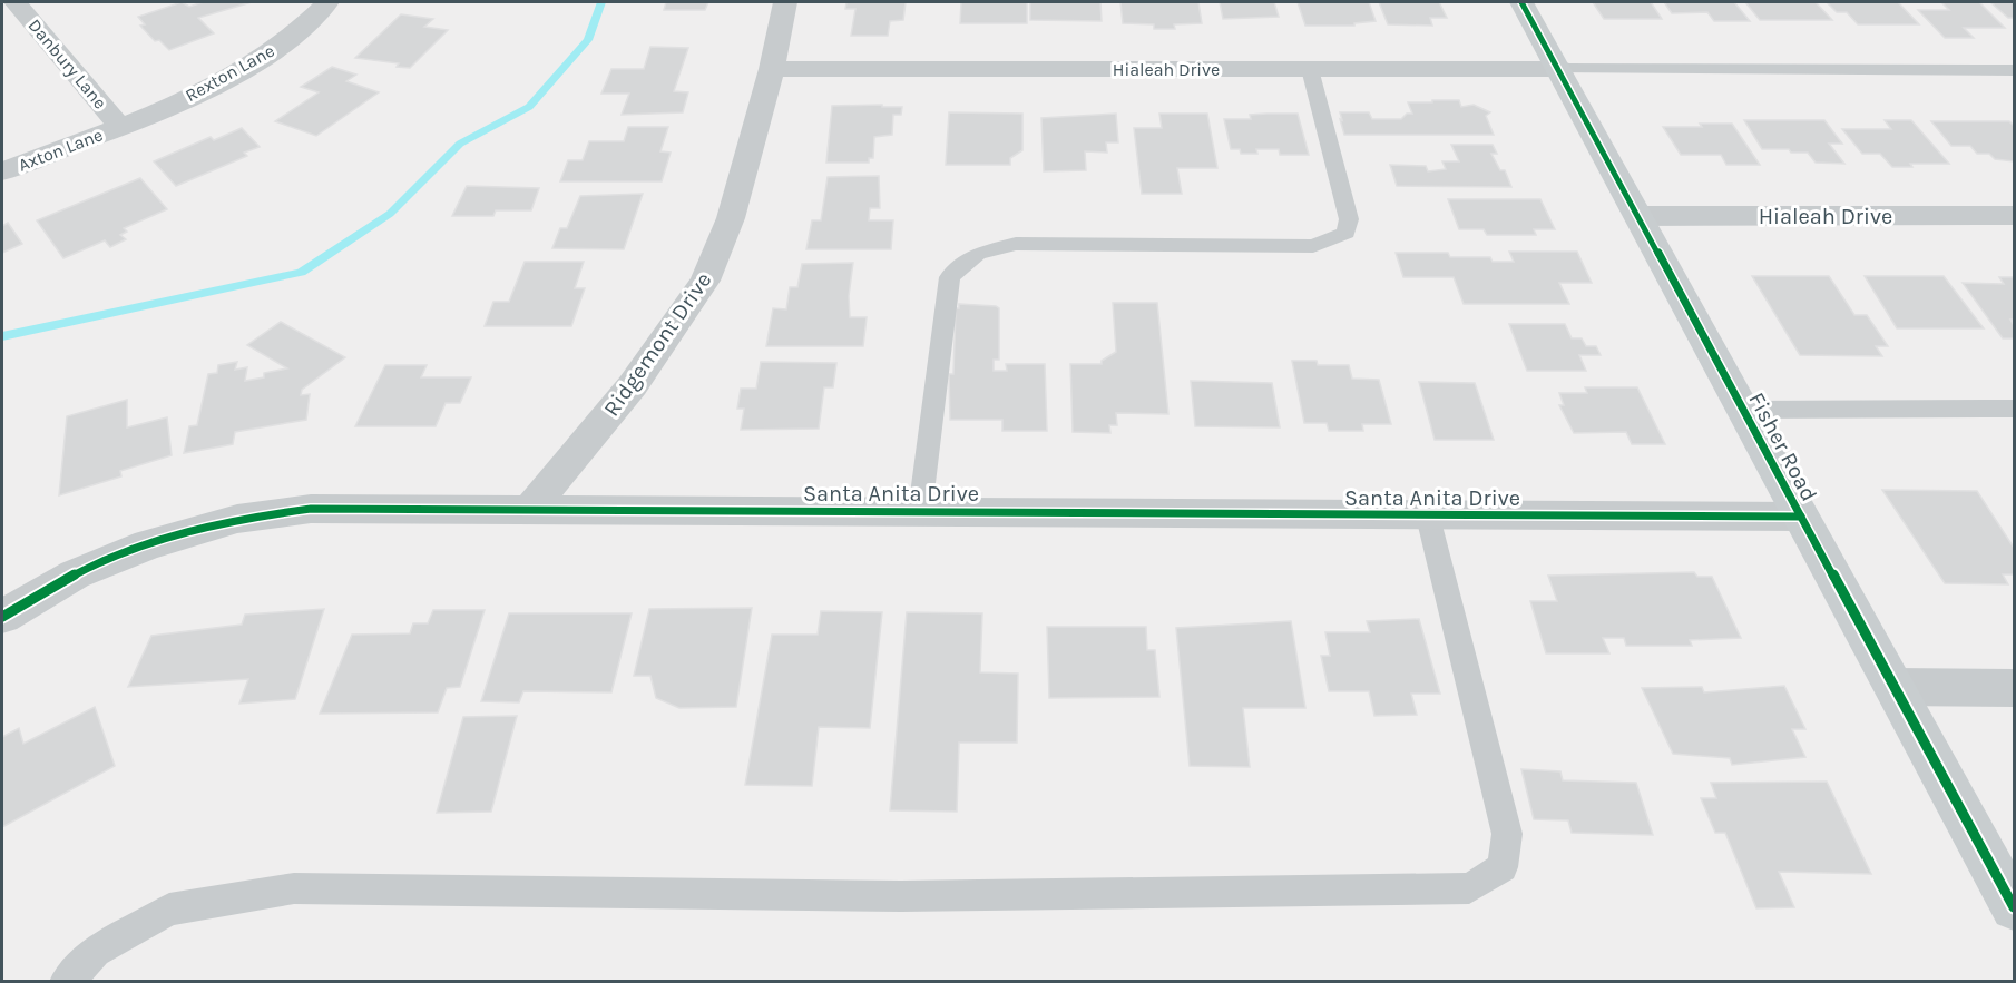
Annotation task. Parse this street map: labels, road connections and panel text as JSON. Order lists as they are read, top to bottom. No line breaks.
{"streets":{"street":["Danbury Lane","Hialeah Drive","Rexton Lane","Axton Lane","Ridgemont Drive","Fisher Road","Santa Anita Drive"]},"crossings":[["Danbury Lane","Rexton Lane"],["Danbury Lane","Axton Lane"],["Hialeah Drive","Ridgemont Drive"],["Hialeah Drive","Fisher Road"],["Rexton Lane","Axton Lane"],["Ridgemont Drive","Santa Anita Drive"],["Fisher Road","Santa Anita Drive"]]}
